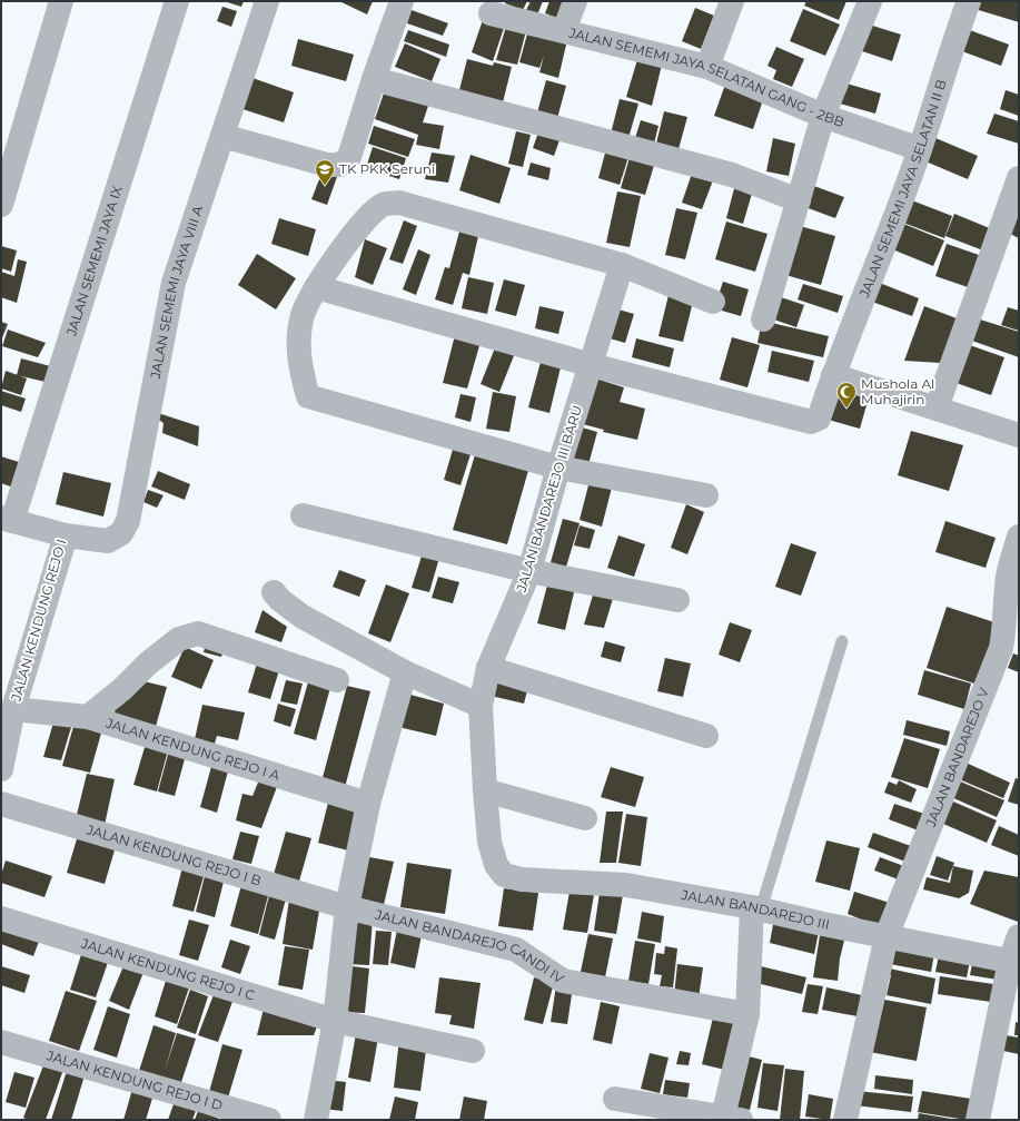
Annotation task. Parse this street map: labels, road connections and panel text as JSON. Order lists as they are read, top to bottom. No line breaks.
{"streets":{"street":["JALAN SEMEMI JAYA SELATAN GANG - 2BB","JALAN SEMEMI JAYA SELATAN II B","JALAN SEMEMI JAYA IX","JALAN SEMEMI JAYA VIII A","JALAN BANDAREJO III BARU","JALAN KENDUNG REJO I","JALAN KENDUNG REJO I A","JALAN BANDAREJO V","JALAN KENDUNG REJO I B","JALAN BANDAREJO III","JALAN BANDAREJO CANDI IV","JALAN KENDUNG REJO I C","JALAN KENDUNG REJO I D"]},"crossings":[["JALAN SEMEMI JAYA SELATAN GANG - 2BB","JALAN SEMEMI JAYA SELATAN II B"],["JALAN SEMEMI JAYA SELATAN II B","JALAN BANDAREJO III BARU"],["JALAN SEMEMI JAYA IX","JALAN KENDUNG REJO I"],["JALAN SEMEMI JAYA VIII A","JALAN KENDUNG REJO I"],["JALAN BANDAREJO III BARU","JALAN BANDAREJO III"],["JALAN KENDUNG REJO I","JALAN KENDUNG REJO I A"],["JALAN BANDAREJO V","JALAN BANDAREJO III"],["JALAN KENDUNG REJO I B","JALAN BANDAREJO CANDI IV"]],"places":{"school or university":["TK PKK Seruni"],"mosque":["Mushola Al Muhajirin"]}}
